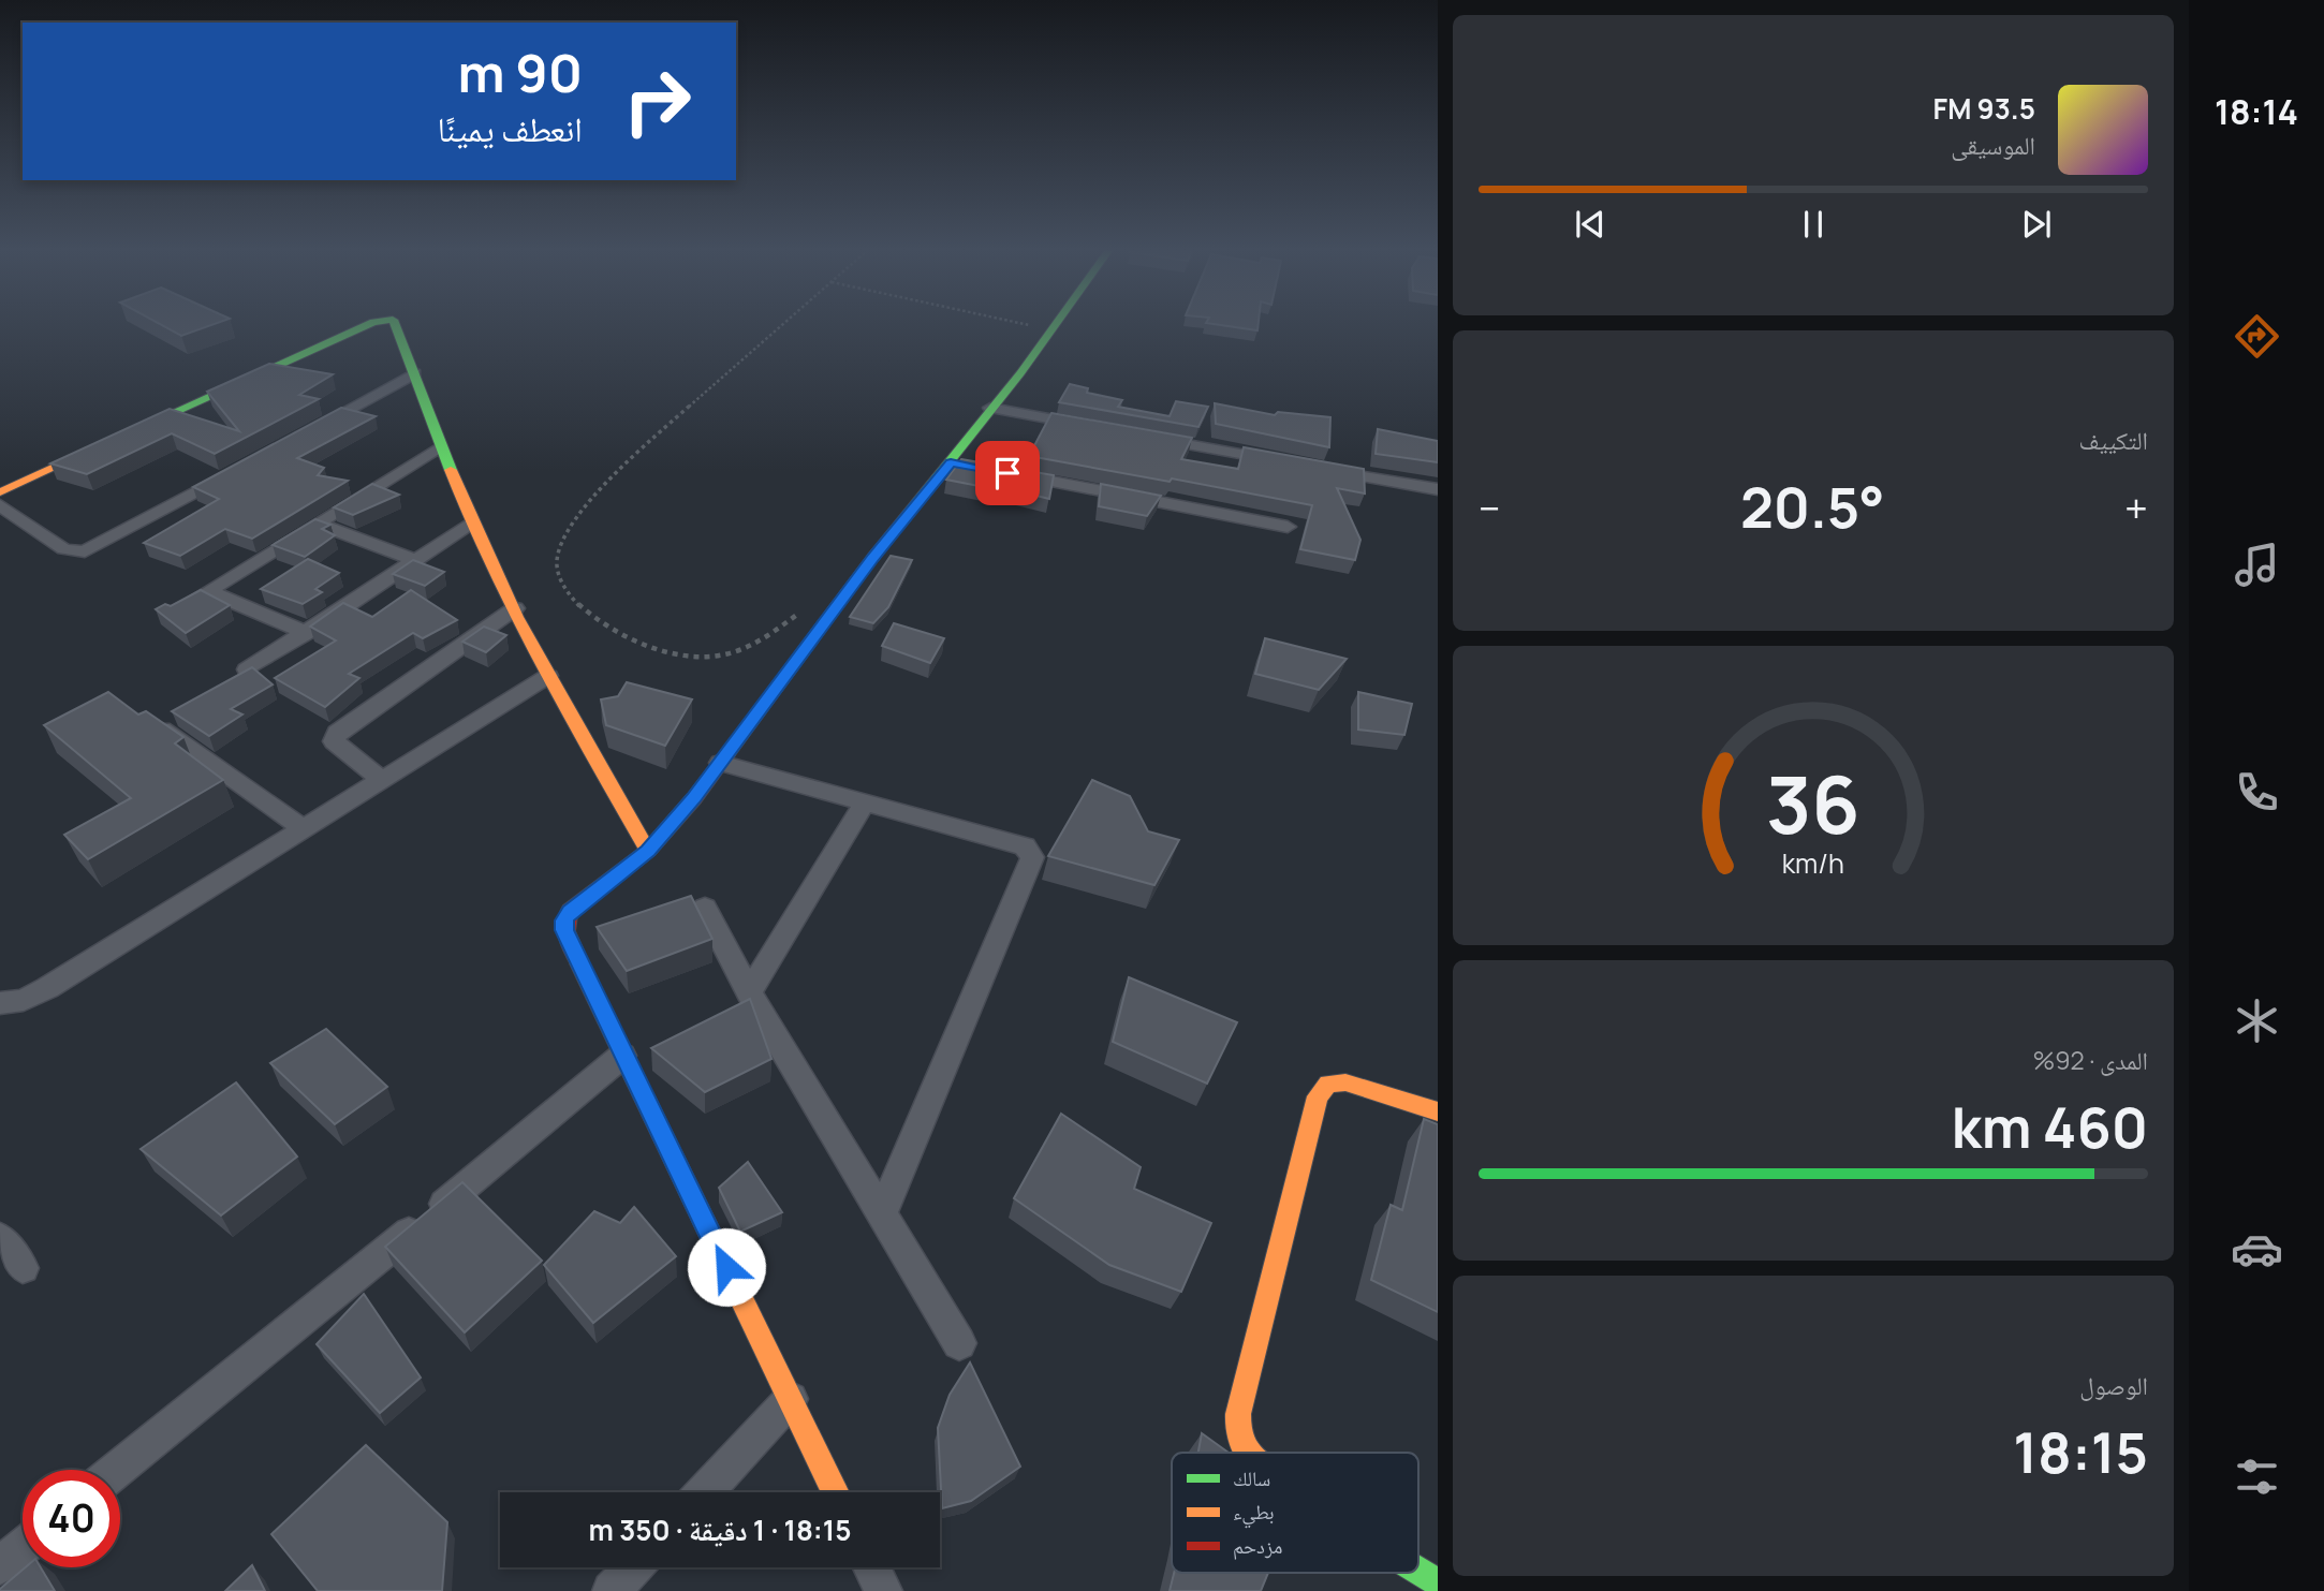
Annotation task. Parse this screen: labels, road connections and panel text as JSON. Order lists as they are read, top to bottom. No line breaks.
{"legend":["سالك","بطيء","مزدحم"],"page":{"tabs":"18:14","turn":["90 m","انعطف يمينًا"],"song":["93.5 FM","الموسيقى"],"tile":["التكييف",["المدى · 92%","460 km"],["الوصول","18:15"]],"heat":["−","20.5°","+"],"limit":"40","trip":"18:15 · 1 دقيقة · 350 m","gauge":["36","km/h"]}}
